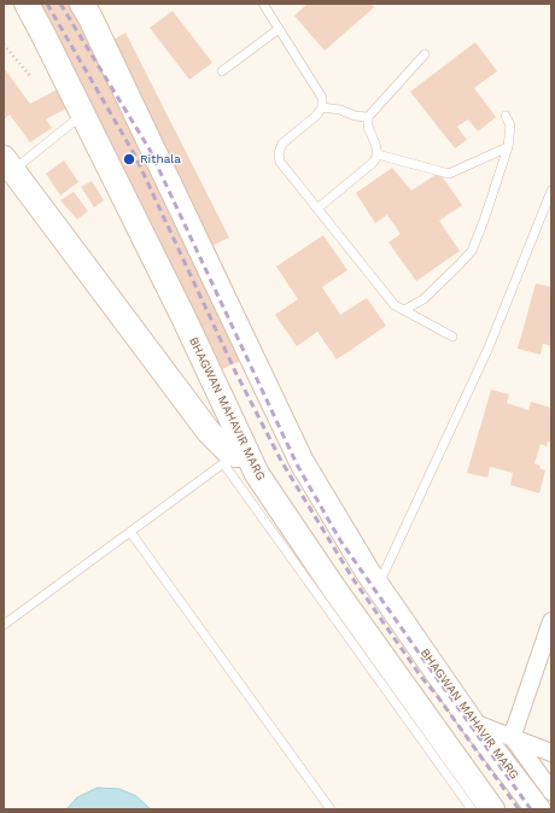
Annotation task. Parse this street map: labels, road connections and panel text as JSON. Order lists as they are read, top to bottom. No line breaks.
{"streets":{"main road":["BHAGWAN MAHAVIR MARG"]},"places":["Rithala"]}
